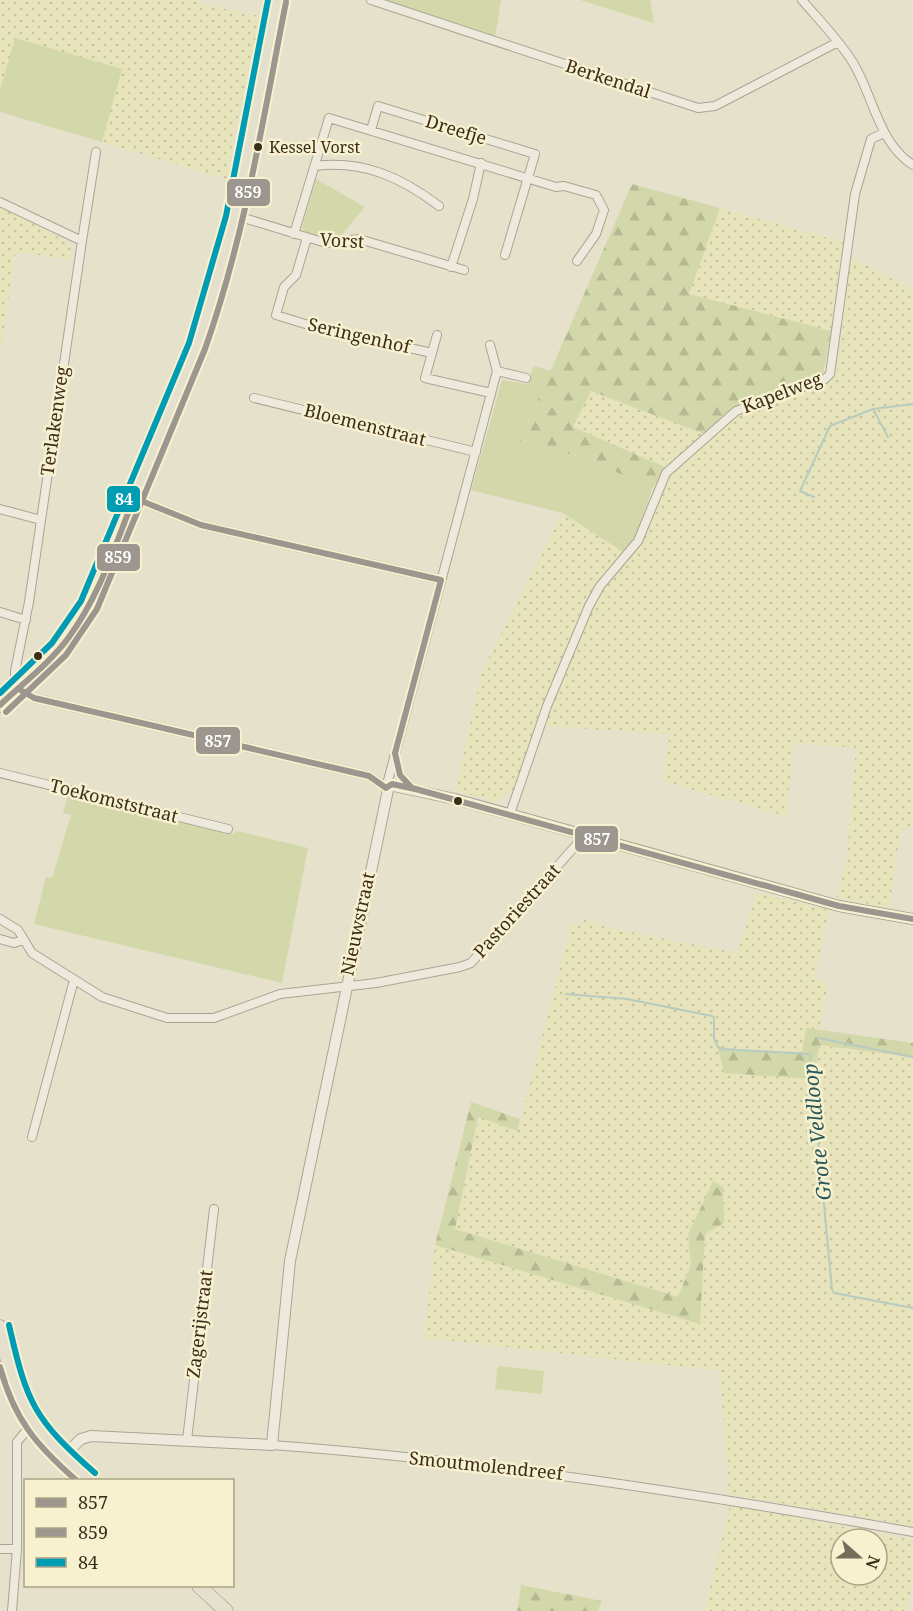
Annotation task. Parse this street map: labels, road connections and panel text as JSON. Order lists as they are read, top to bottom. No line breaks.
{"streets":{"street":["Berkendal","Dreefje","Vorst","Seringenhof","Kapelweg","Terlakenweg","Bloemenstraat","Toekomststraat","Pastoriestraat","Nieuwstraat","Zagerijstraat","Smoutmolendreef"]},"crossings":[["Vorst","Seringenhof"],["Seringenhof","Nieuwstraat"],["Bloemenstraat","Nieuwstraat"],["Pastoriestraat","Nieuwstraat"],["Nieuwstraat","Smoutmolendreef"],["Zagerijstraat","Smoutmolendreef"]],"water":["Grote Veldloop"],"places":["Kessel Vorst"],"lines":["transit line 84","transit line 859","transit line 857"],"legend":["857","859","84"],"north":"right"}
